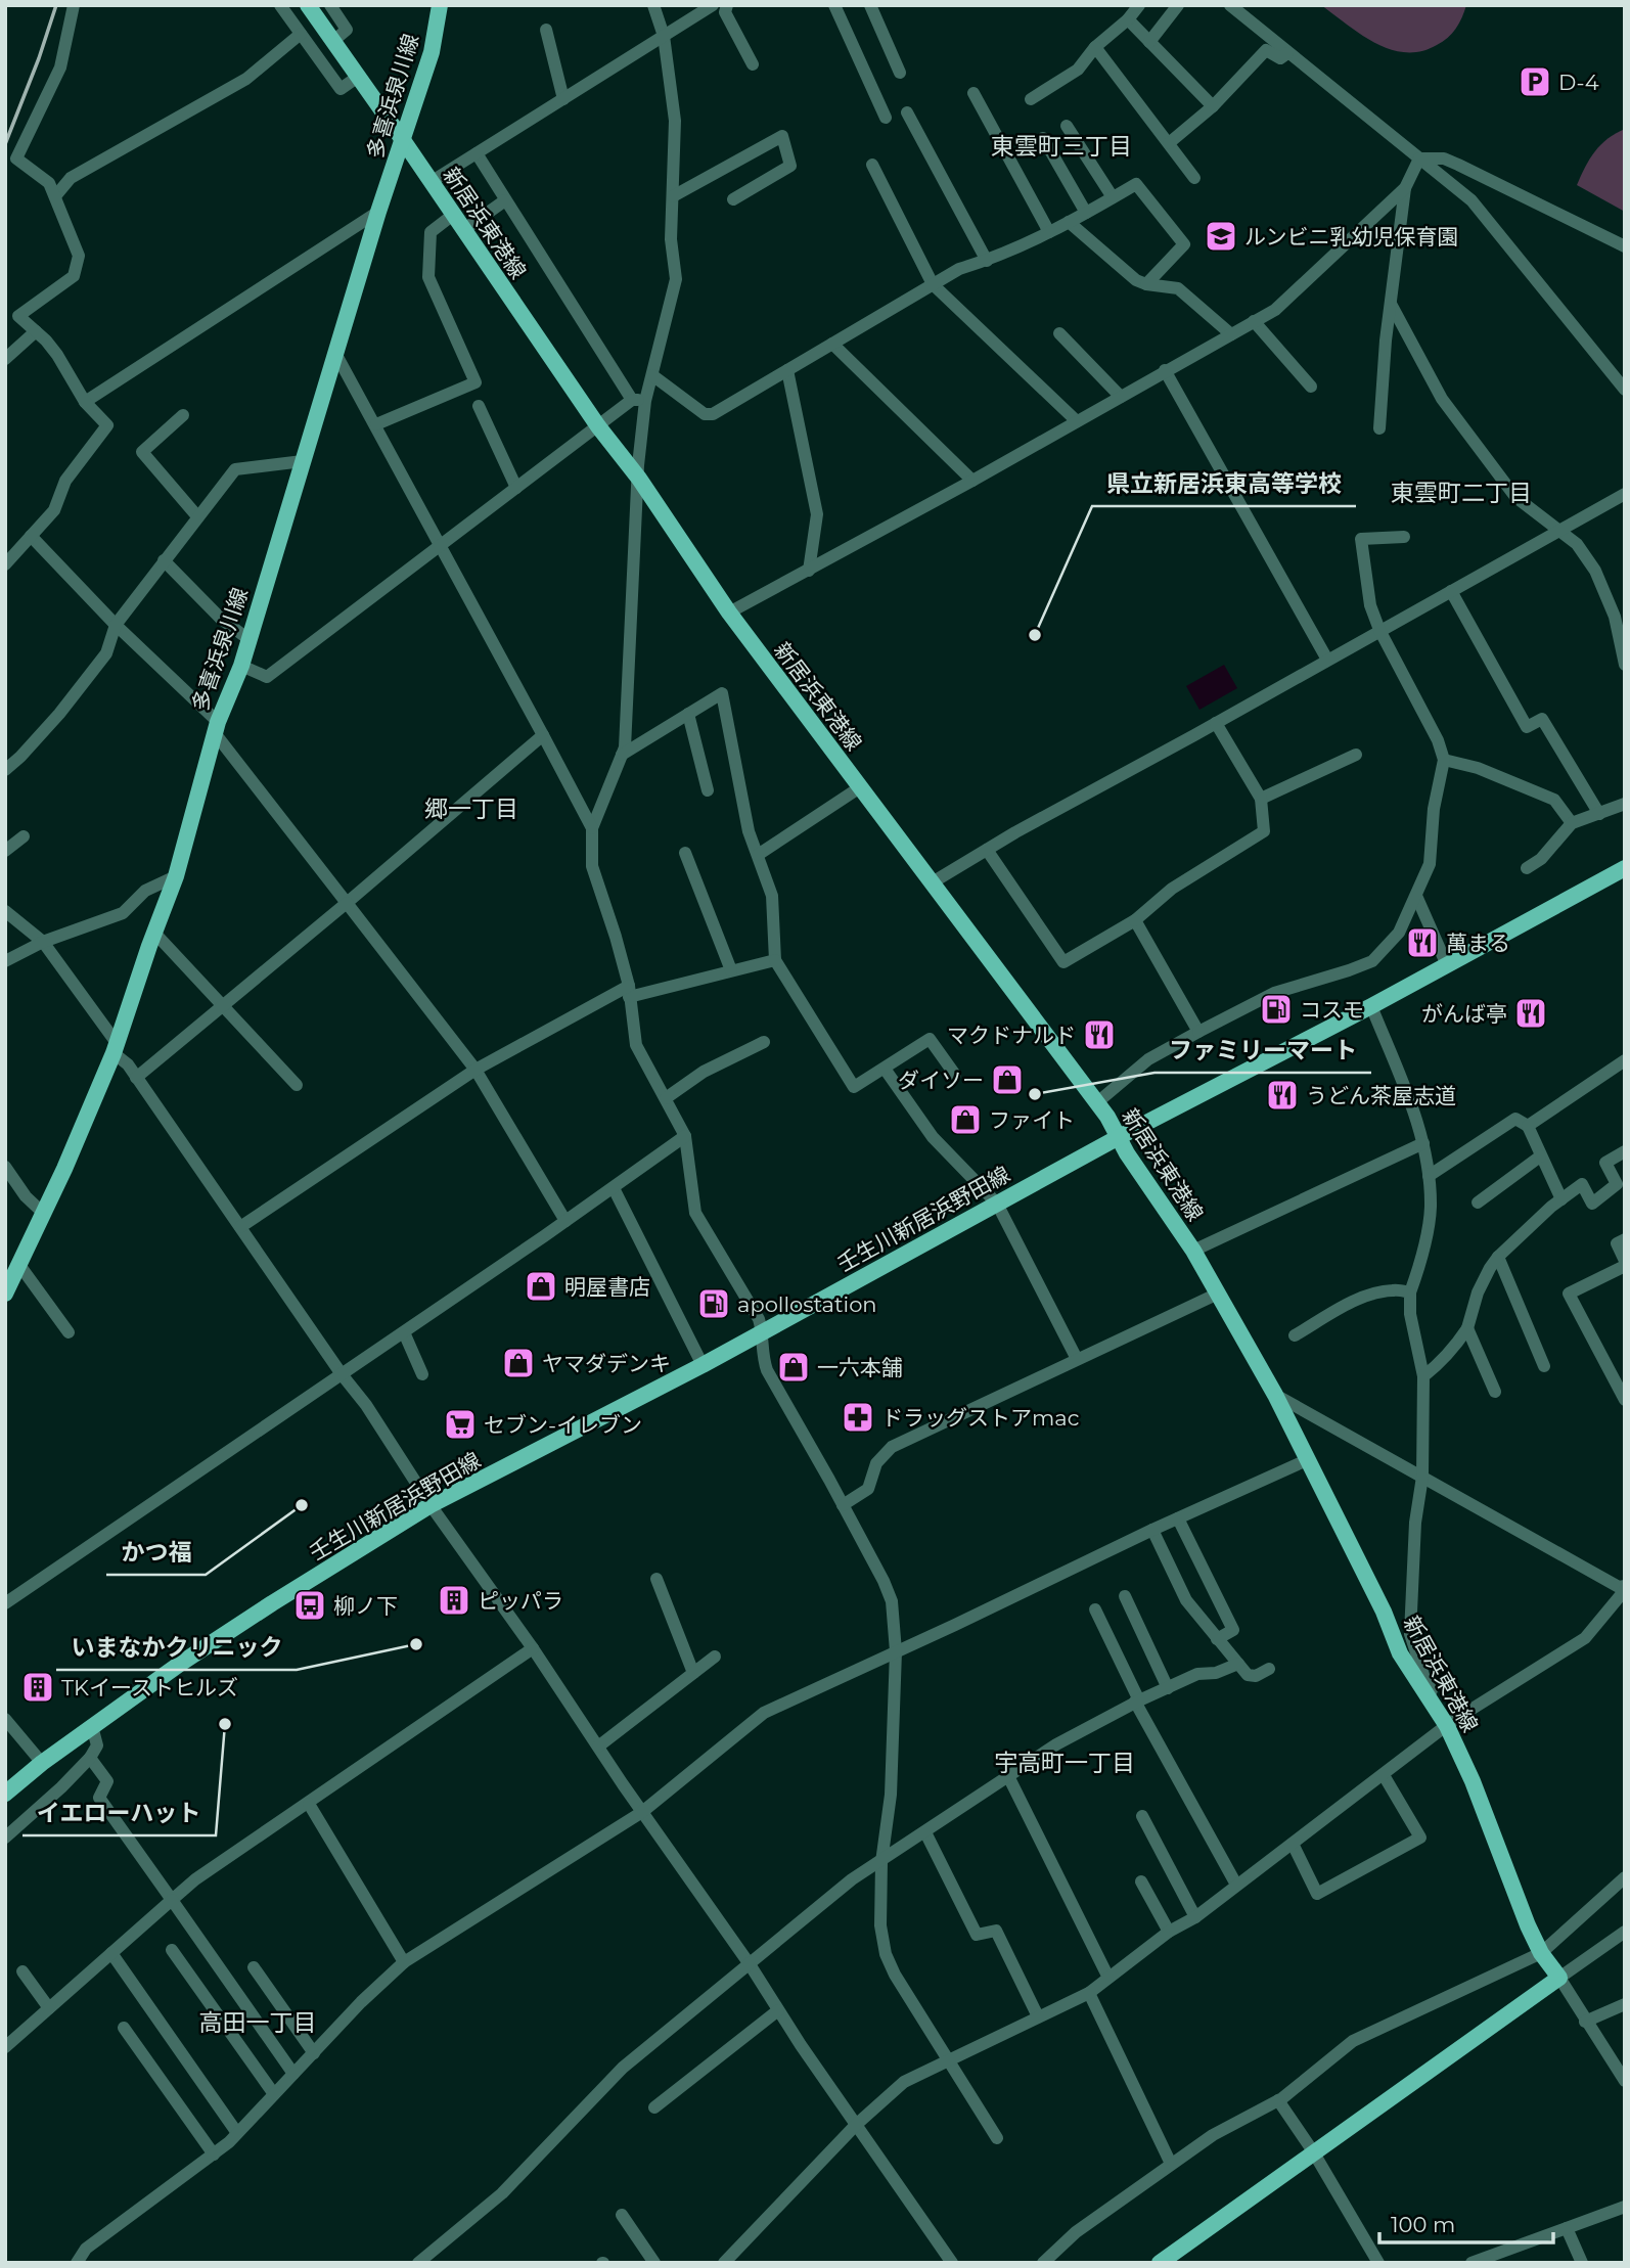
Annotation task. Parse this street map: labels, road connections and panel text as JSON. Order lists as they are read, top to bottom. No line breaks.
{"streets":{"main road":["多喜浜泉川線","新居浜東港線","壬生川新居浜野田線"]},"crossings":[["多喜浜泉川線","新居浜東港線"],["新居浜東港線","壬生川新居浜野田線"]],"districts":["東雲町三丁目","東雲町二丁目","郷一丁目","宇高町一丁目","高田一丁目"],"places":{"parking":["D-4"],"school or university":["ルンビニ乳幼児保育園"],"other":["県立新居浜東高等学校","ファミリーマート","かつ福","いまなかクリニック","イエローハット"],"restaurant":["萬まる","がんば亭","マクドナルド","うどん茶屋志道"],"fuel station":["コスモ","apollostation"],"shop":["ダイソー","ファイト","明屋書店","ヤマダデンキ","一六本舗"],"pharmacy":["ドラッグストアmac"],"supermarket":["セブン-イレブン"],"building":["ピッパラ","TKイーストヒルズ"],"bus stop":["柳ノ下"]},"scale_bar":"100 m"}
